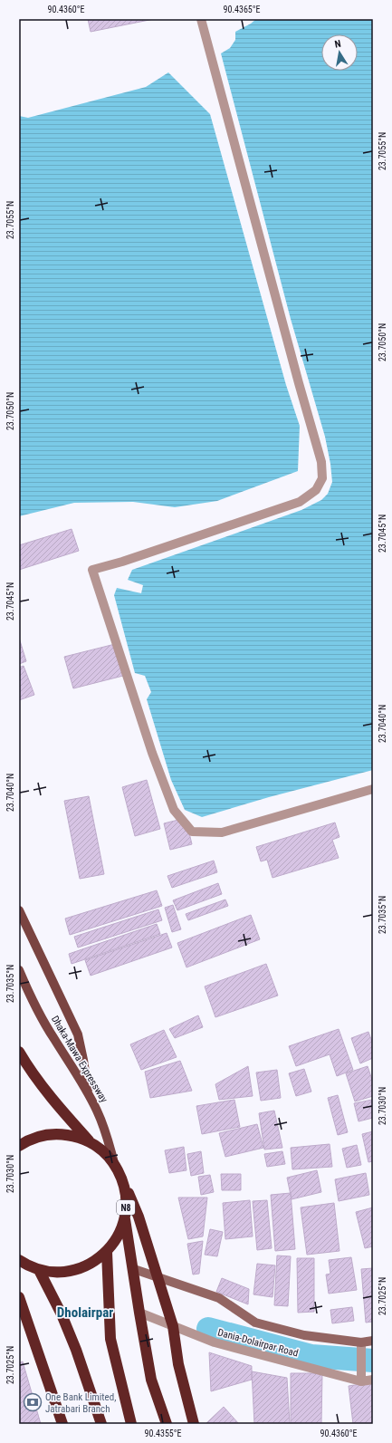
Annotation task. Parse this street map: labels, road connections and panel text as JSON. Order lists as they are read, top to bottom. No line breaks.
{"streets":{"highway":["Dhaka-Mawa Expressway","N8"],"street":["Dania-Dolairpar Road"]},"crossings":[["Dhaka-Mawa Expressway","N8"],["N8","Dania-Dolairpar Road"]],"districts":["Dholairpar"],"places":{"bank":["One Bank Limited, Jatrabari Branch"]},"north":"top","coordinates":["90.4360°E","90.4365°E","23.7055°N","23.7050°N","23.7045°N","23.7040°N","23.7035°N","23.7030°N","23.7025°N","90.4355°E"]}
